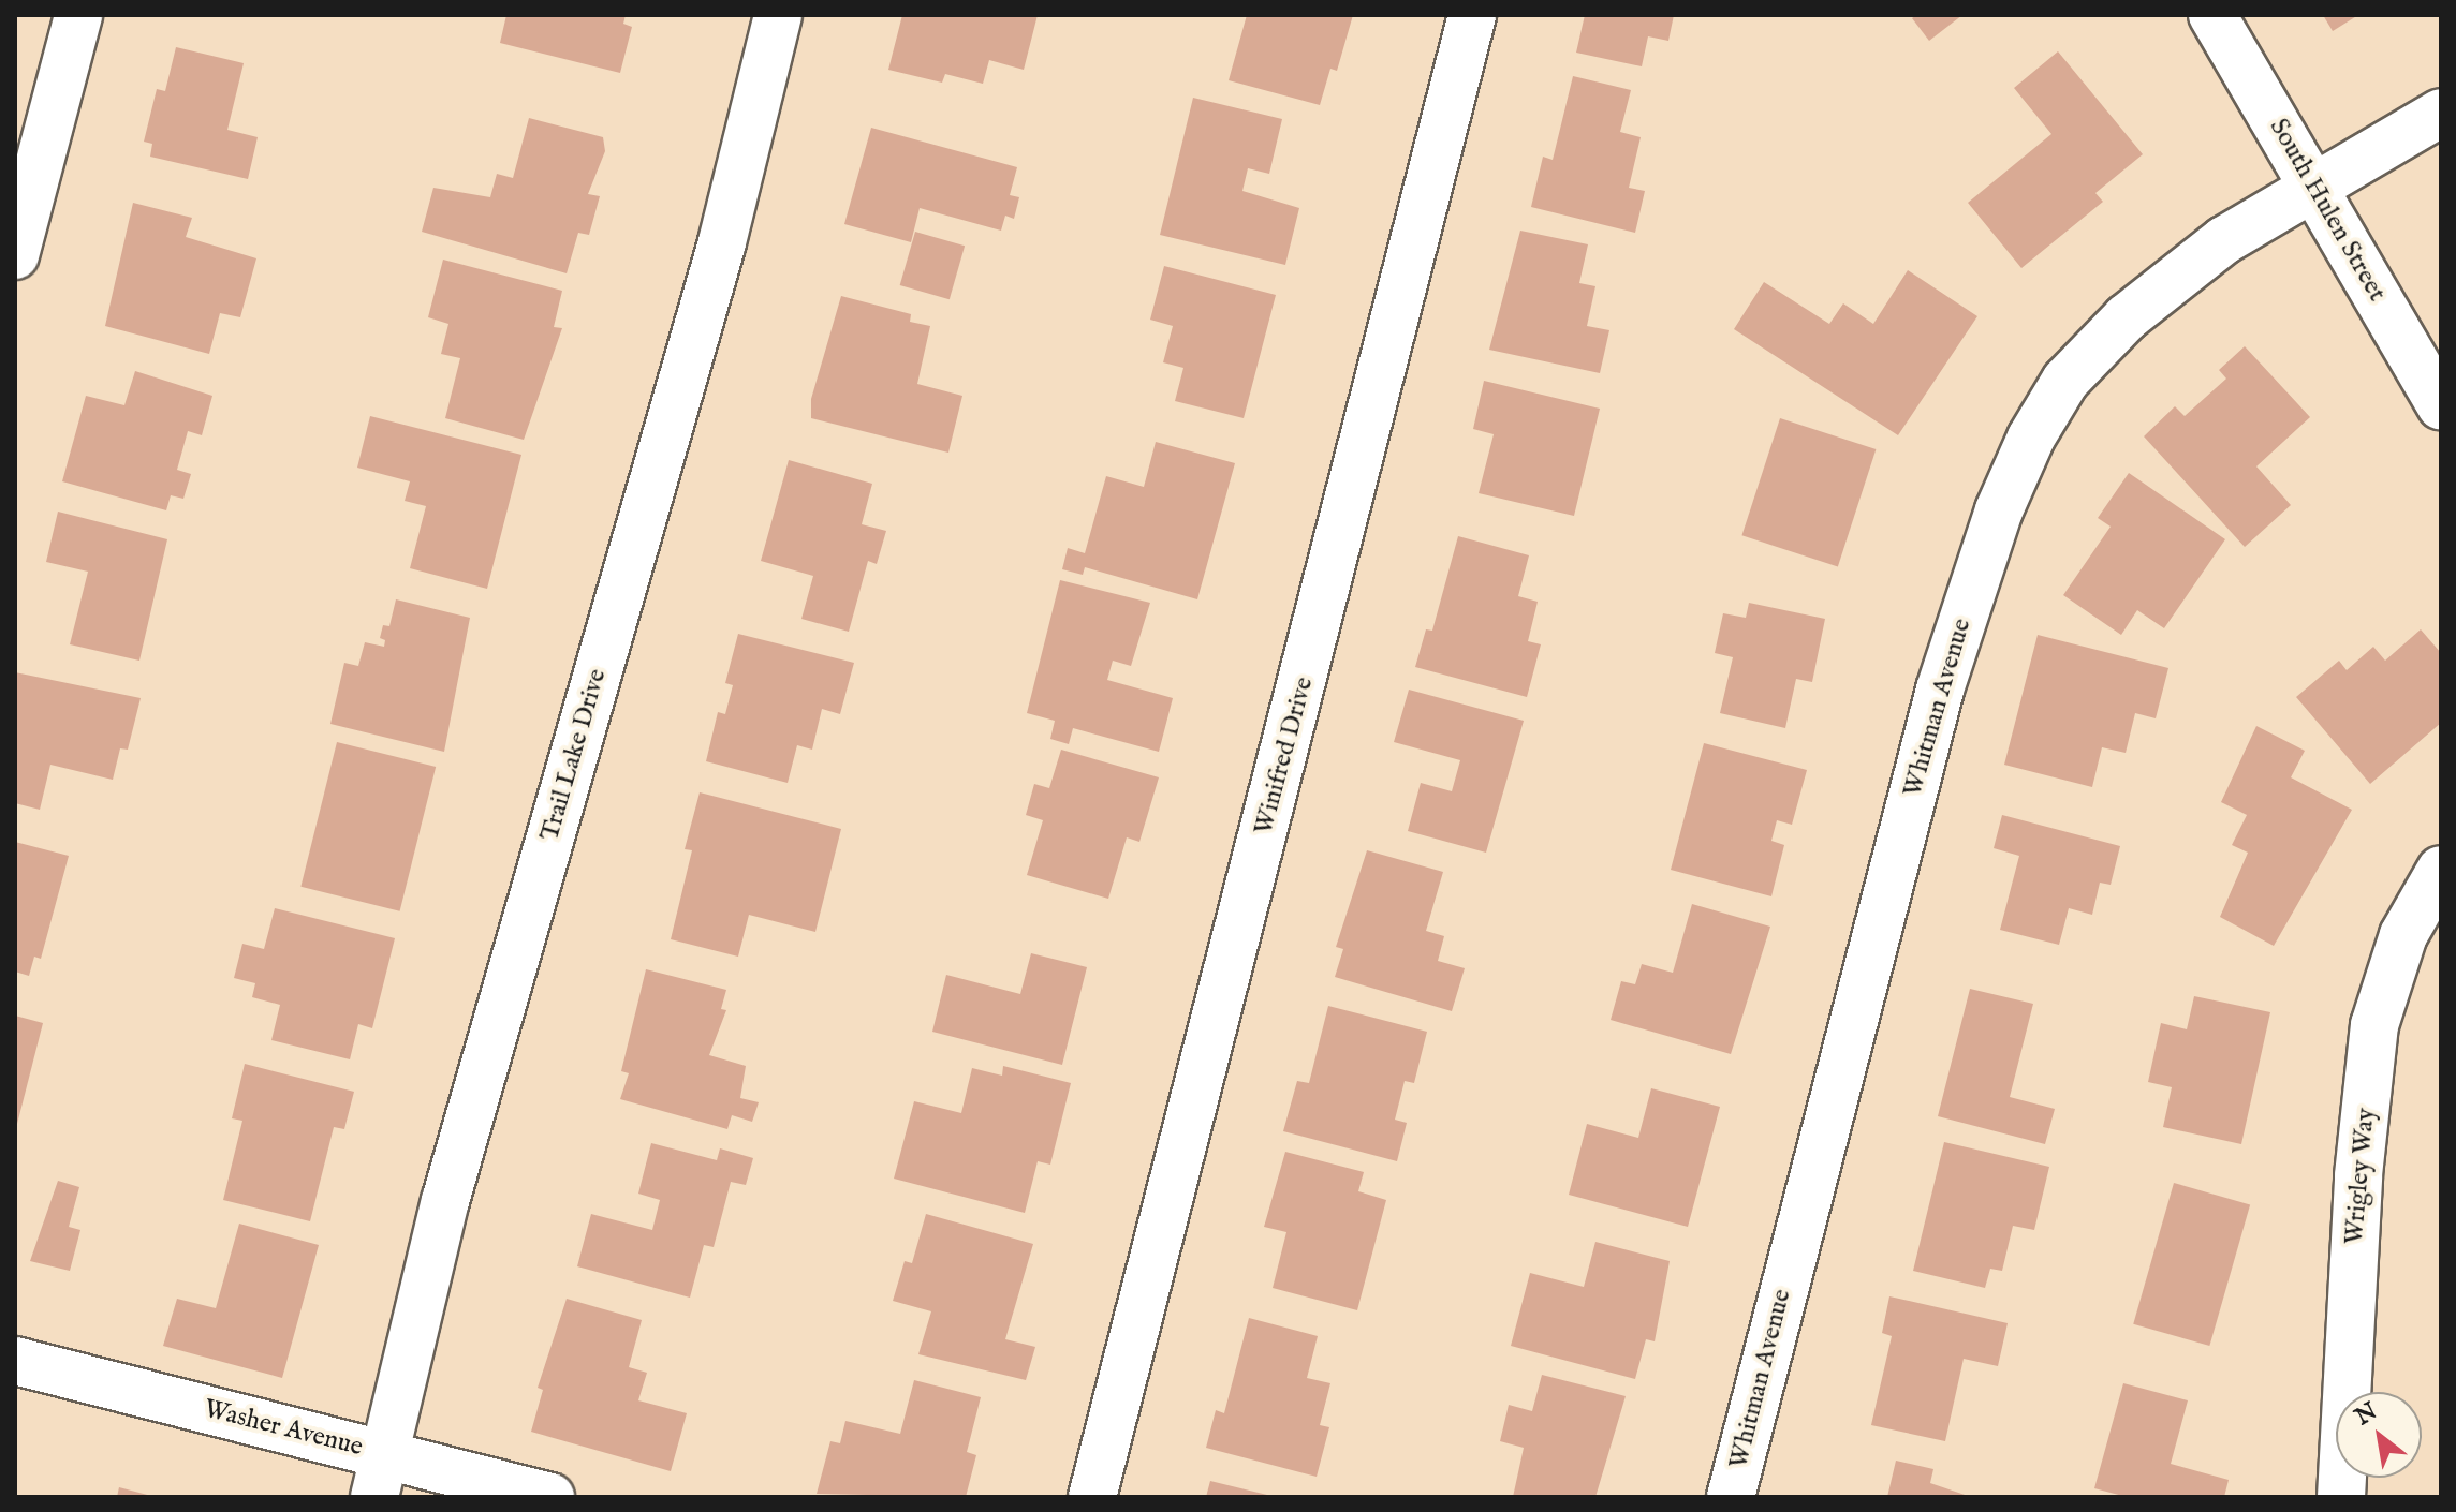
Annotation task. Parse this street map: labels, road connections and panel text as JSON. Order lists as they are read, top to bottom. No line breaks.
{"streets":{"street":["South Hulen Street","Whitman Avenue","Trail Lake Drive","Winifred Drive","Wrigley Way","Washer Avenue"]},"crossings":[["South Hulen Street","Whitman Avenue"],["Trail Lake Drive","Washer Avenue"]],"north":"top left"}
